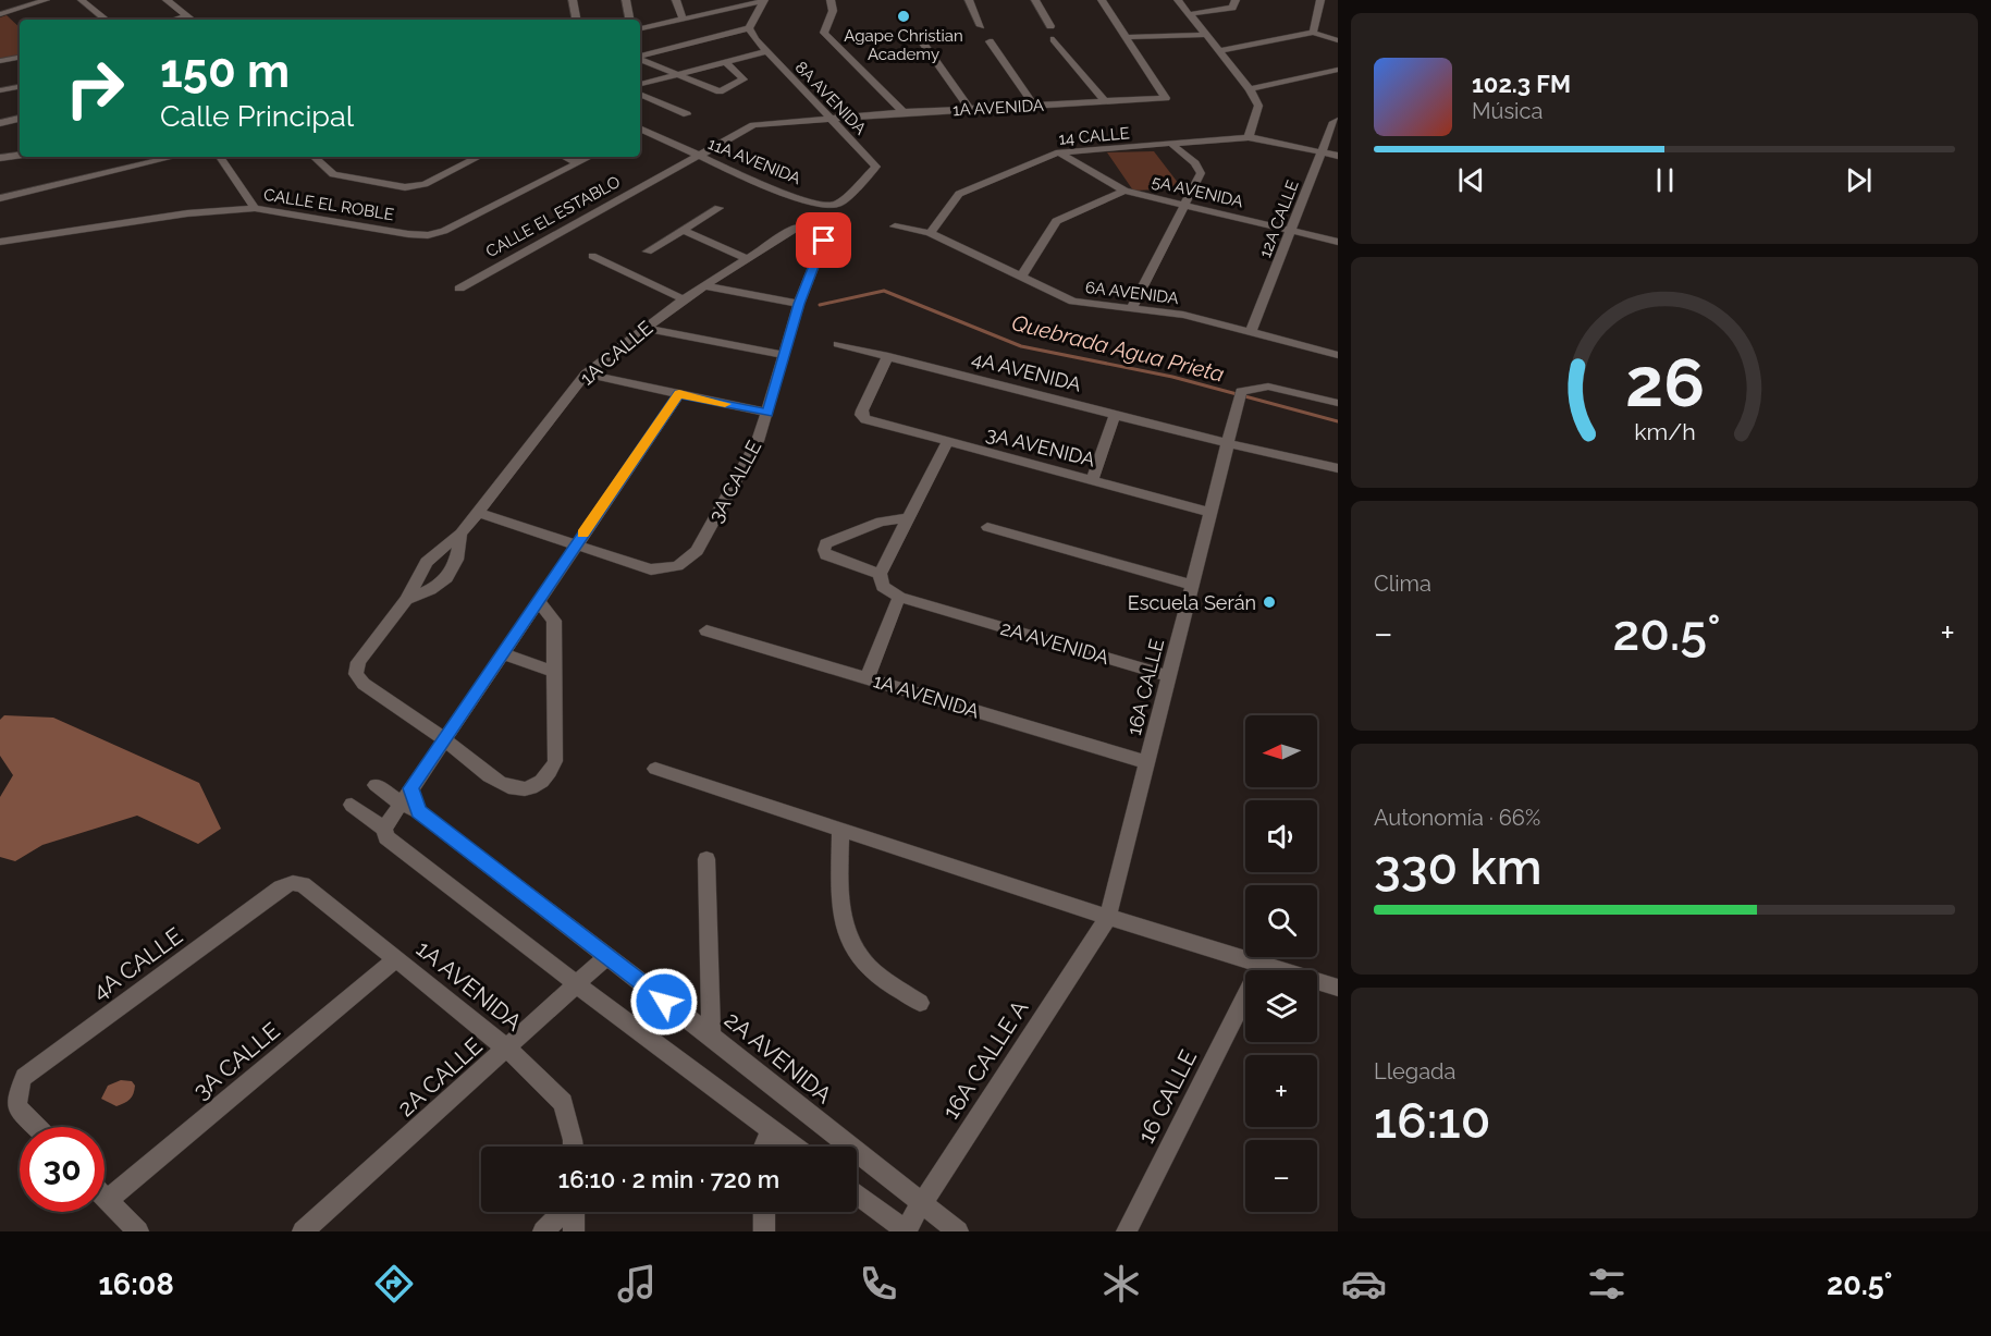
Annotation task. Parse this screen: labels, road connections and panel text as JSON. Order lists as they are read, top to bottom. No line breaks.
{"streets":{"street":["8A AVENIDA","1A AVENIDA","14 CALLE","11A AVENIDA","5A AVENIDA","CALLE EL ROBLE","CALLE EL ESTABLO","12A CALLE","6A AVENIDA","1A CALLE","4A AVENIDA","3A AVENIDA","3A CALLE","2A AVENIDA","16A CALLE","4A CALLE","16A CALLE A","2A CALLE","16 CALLE"]},"crossings":[["8A AVENIDA","1A AVENIDA"],["8A AVENIDA","11A AVENIDA"],["8A AVENIDA","CALLE EL ESTABLO"],["1A AVENIDA","CALLE EL ESTABLO"],["1A AVENIDA","3A CALLE"],["1A AVENIDA","16A CALLE"],["1A AVENIDA","4A CALLE"],["1A AVENIDA","2A CALLE"],["14 CALLE","5A AVENIDA"],["14 CALLE","6A AVENIDA"],["11A AVENIDA","CALLE EL ESTABLO"],["5A AVENIDA","12A CALLE"],["12A CALLE","6A AVENIDA"],["1A CALLE","3A CALLE"],["4A AVENIDA","3A AVENIDA"],["4A AVENIDA","16A CALLE"],["3A AVENIDA","16A CALLE"],["2A AVENIDA","16A CALLE"],["2A AVENIDA","16A CALLE A"],["2A AVENIDA","2A CALLE"],["16A CALLE","16A CALLE A"]],"water":["Quebrada Agua Prieta"],"places":["Agape Christian Academy","Escuela Serán"],"north":"left","page":{"turn":["150 m","Calle Principal"],"song":["102.3 FM","Música"],"tile":["Clima",["Autonomía · 66%","330 km"],["Llegada","16:10"]],"heat":["−","20.5°","+"],"map_buttons":["+","−"],"limit":"30","trip":"16:10 · 2 min · 720 m","tabs":["16:08","20.5°"],"gauge":["26","km/h"]}}
